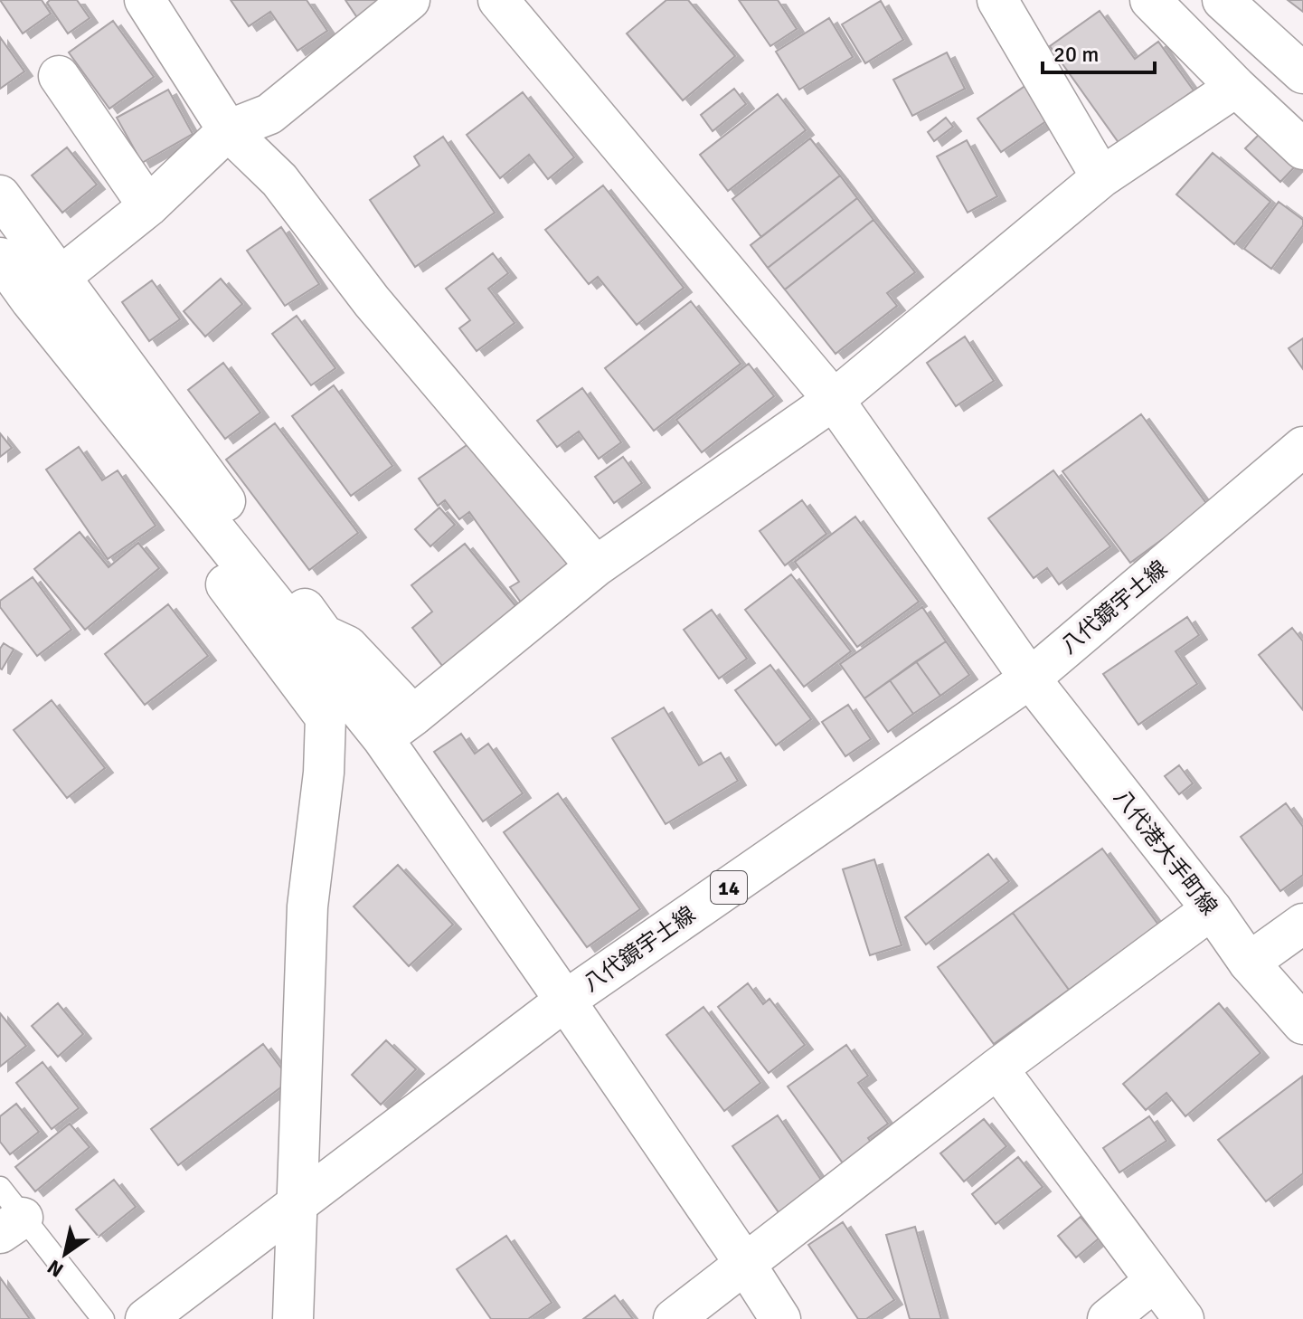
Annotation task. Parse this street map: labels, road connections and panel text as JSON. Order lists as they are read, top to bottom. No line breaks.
{"streets":{"street":["八代鏡宇土線","八代港大手町線","14"]},"crossings":[["八代鏡宇土線","八代港大手町線"]],"scale_bar":"20 m","north":"bottom left"}
